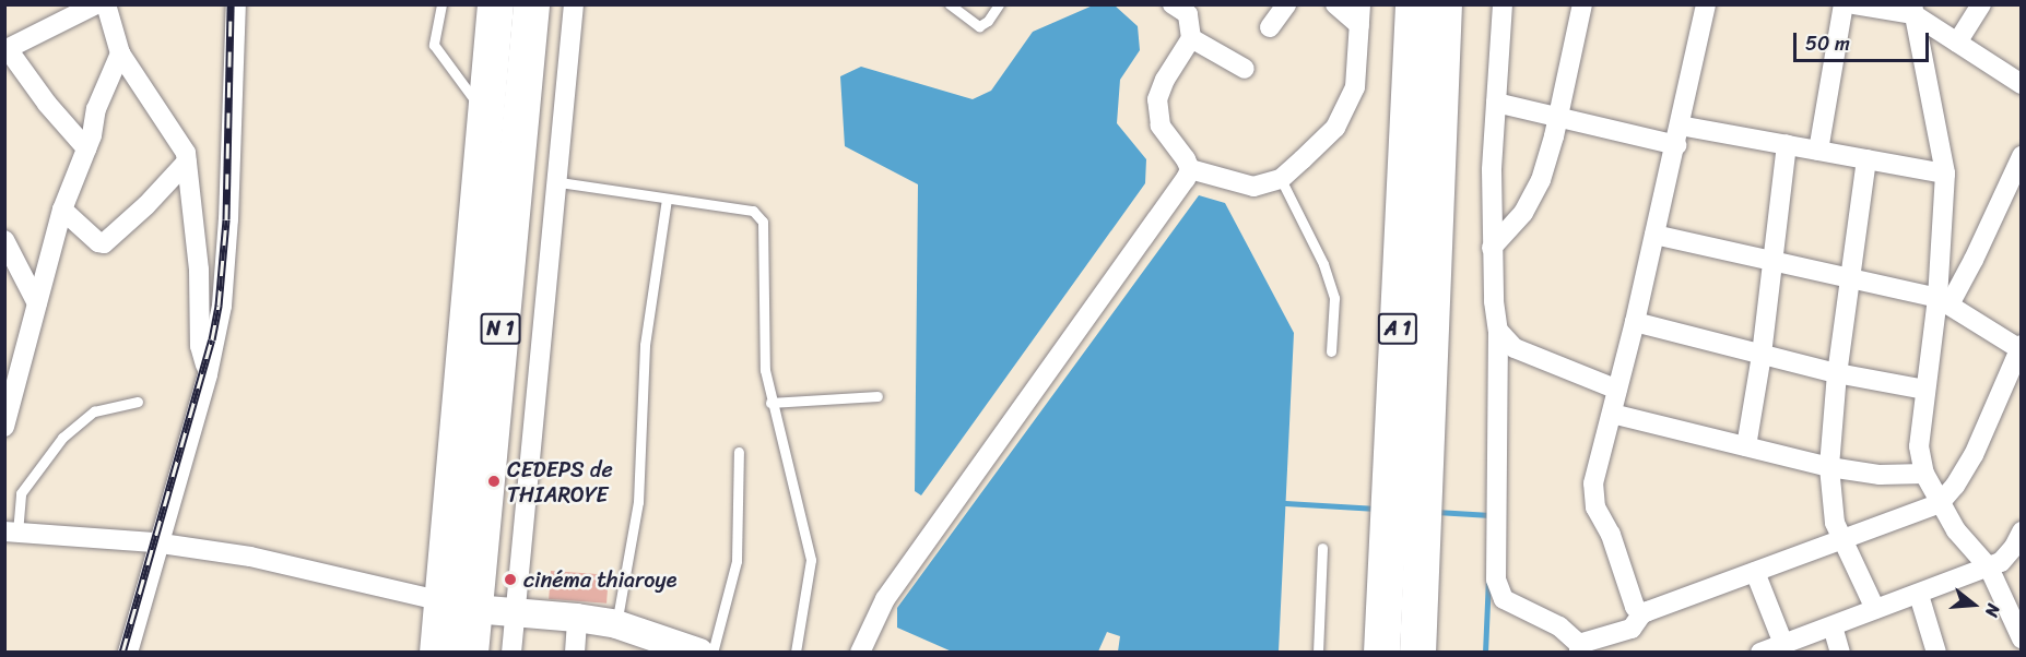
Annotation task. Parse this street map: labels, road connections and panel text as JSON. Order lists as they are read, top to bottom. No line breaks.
{"streets":{"highway":["N 1","A 1"]},"places":["CEDEPS de THIAROYE","cinéma thiaroye"],"scale_bar":"50 m","north":"right"}
